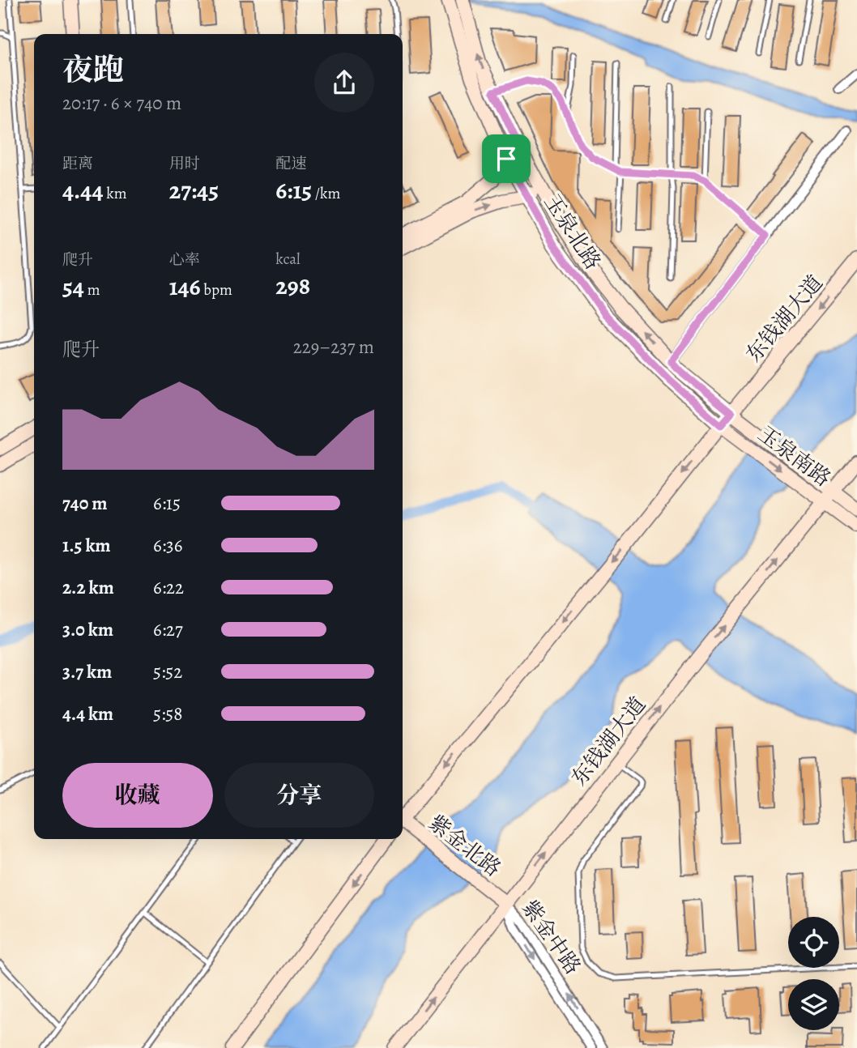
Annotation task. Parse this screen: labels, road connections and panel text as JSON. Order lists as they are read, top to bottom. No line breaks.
{"streets":{"street":["玉泉北路","东钱湖大道","玉泉南路","紫金北路","紫金中路"]},"crossings":[["玉泉北路","东钱湖大道"],["玉泉北路","玉泉南路"],["东钱湖大道","玉泉南路"],["东钱湖大道","紫金北路"],["东钱湖大道","紫金中路"],["紫金北路","紫金中路"]],"page":{"heading":["夜跑","20:17 · 6 × 740 m"],"stats":[["距离","4.44 km"],["用时","27:45"],["配速","6:15 /km"],["爬升","54 m"],["心率","146 bpm"],["kcal","298"]],"chart":["爬升","229–237 m"],"list":[{"name":"740 m","note":"6:15"},{"name":"1.5 km","note":"6:36"},{"name":"2.2 km","note":"6:22"},{"name":"3.0 km","note":"6:27"},{"name":"3.7 km","note":"5:52"},{"name":"4.4 km","note":"5:58"}],"buttons":["收藏","分享"]}}
